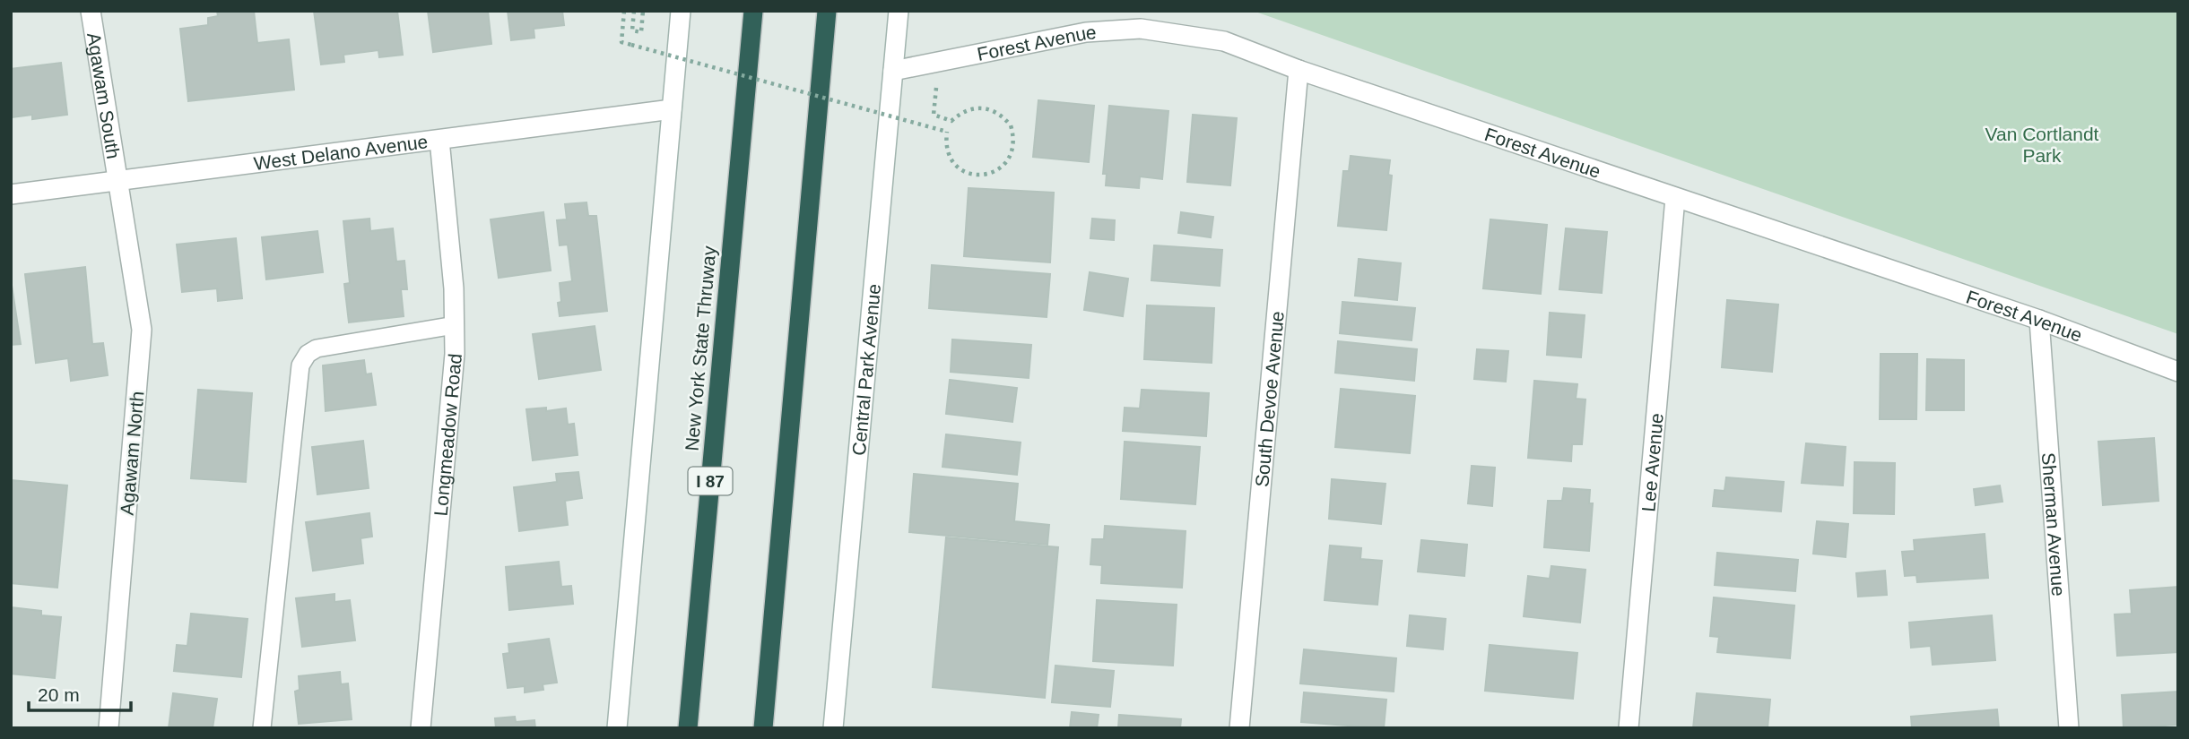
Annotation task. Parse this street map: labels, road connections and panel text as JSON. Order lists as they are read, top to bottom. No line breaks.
{"streets":{"highway":["New York State Thruway","I 87"],"street":["Forest Avenue","Agawam South","West Delano Avenue","Central Park Avenue","South Devoe Avenue","Longmeadow Road","Agawam North","Lee Avenue","Sherman Avenue"]},"crossings":[["Forest Avenue","Central Park Avenue"],["Forest Avenue","South Devoe Avenue"],["Forest Avenue","Lee Avenue"],["Forest Avenue","Sherman Avenue"],["Agawam South","West Delano Avenue"],["Agawam South","Agawam North"],["West Delano Avenue","Longmeadow Road"],["West Delano Avenue","Agawam North"]],"parks":["Van Cortlandt Park"],"scale_bar":"20 m"}
